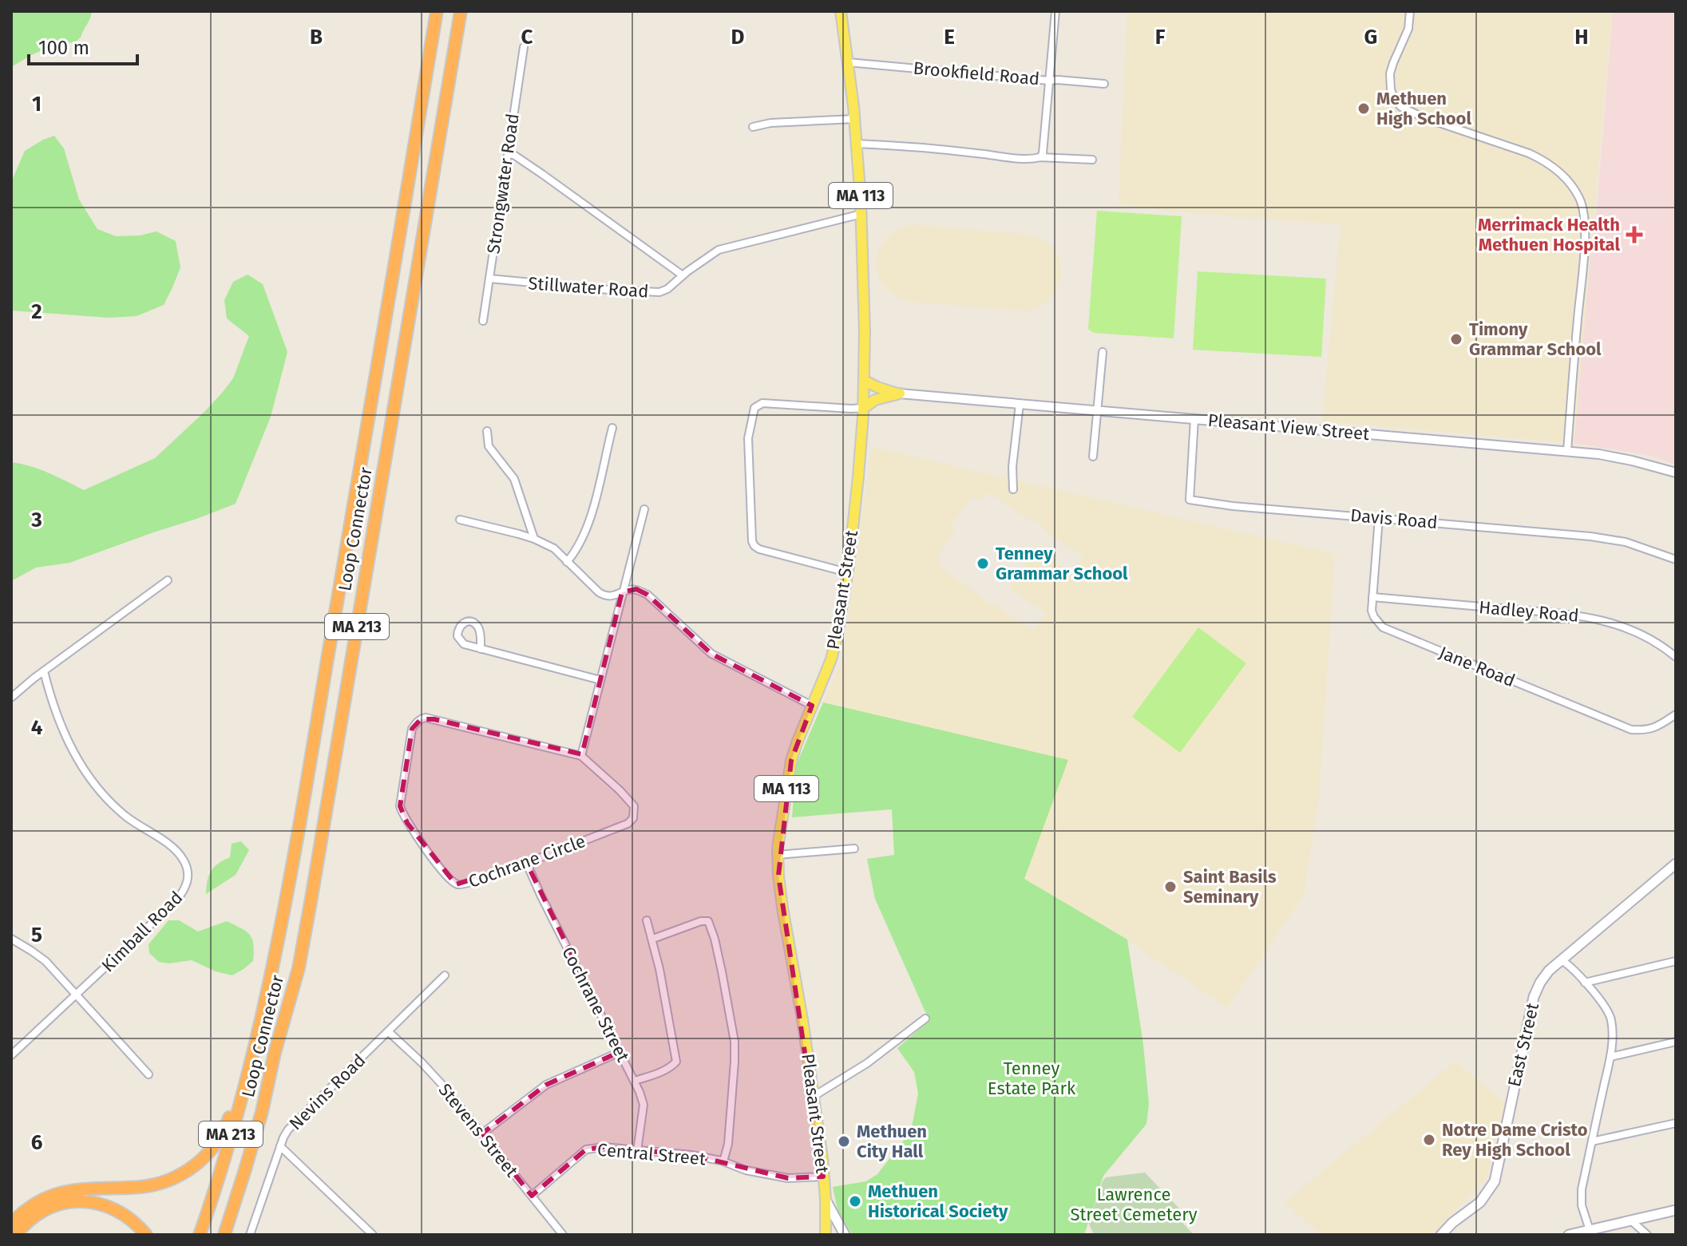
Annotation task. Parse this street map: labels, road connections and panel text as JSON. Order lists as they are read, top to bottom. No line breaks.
{"streets":{"highway":["Loop Connector","MA 213"],"main road":["MA 113","Pleasant Street","East Street"],"street":["Brookfield Road","Strongwater Road","Stillwater Road","Pleasant View Street","Davis Road","Hadley Road","Jane Road","Cochrane Circle","Kimball Road","Cochrane Street","Nevins Road","Stevens Street","Central Street"]},"crossings":[["Brookfield Road","Pleasant Street"],["Strongwater Road","Stillwater Road"],["Stillwater Road","Pleasant Street"],["Pleasant View Street","Davis Road"],["Davis Road","Jane Road"],["Pleasant Street","Central Street"],["Hadley Road","Jane Road"],["Cochrane Circle","Cochrane Street"],["Cochrane Street","Central Street"],["Nevins Road","Stevens Street"],["Stevens Street","Central Street"]],"parks":["Tenney Estate Park","Lawrence Street Cemetery"],"places":{"other":["Methuen High School","Timony Grammar School","Tenney Grammar School","Saint Basils Seminary","Notre Dame Cristo Rey High School","Methuen City Hall","Methuen Historical Society"],"health":["Merrimack Health Methuen Hospital"]},"scale_bar":"100 m","grid":{"columns":["B","C","D","E","F","G","H"],"rows":["1","2","3","4","5","6"]}}
